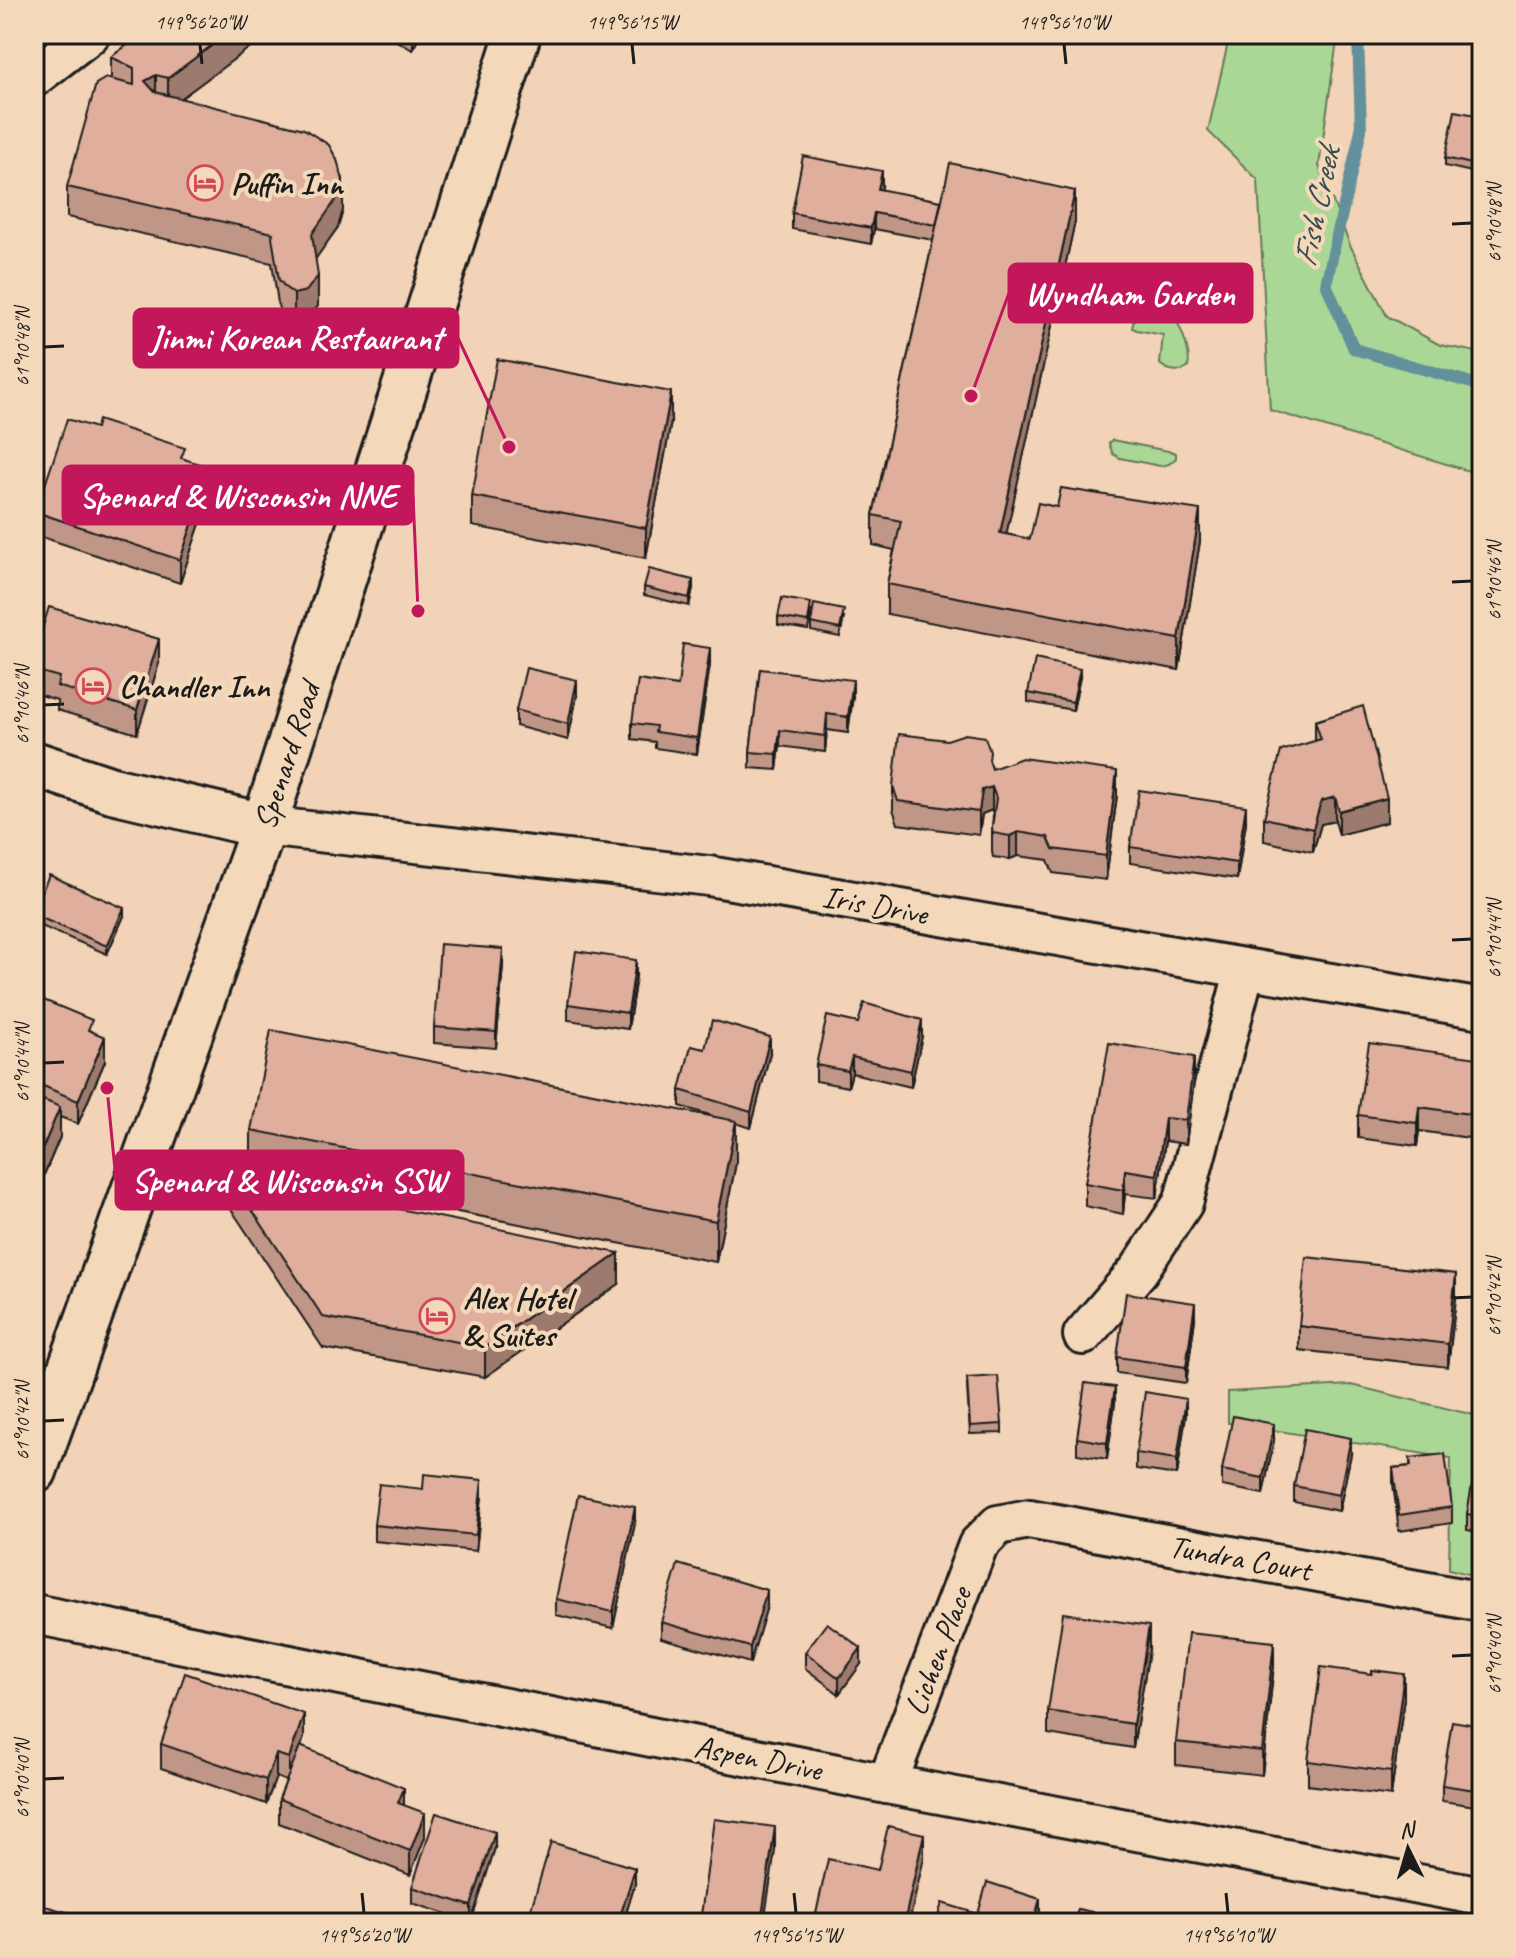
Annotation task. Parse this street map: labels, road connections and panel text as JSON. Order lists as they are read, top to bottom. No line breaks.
{"streets":{"main road":["Spenard Road"],"street":["Iris Drive","Tundra Court","Lichen Place","Aspen Drive"]},"crossings":[["Spenard Road","Iris Drive"],["Tundra Court","Lichen Place"],["Lichen Place","Aspen Drive"]],"water":["Fish Creek"],"places":{"hotel":["Puffin Inn","Chandler Inn","Alex Hotel & Suites"],"other":["Wyndham Garden","Jinmi Korean Restaurant","Spenard & Wisconsin NNE","Spenard & Wisconsin SSW"]},"north":"top","coordinates":["149°56'20\"W","149°56'15\"W","149°56'10\"W","61°10'48\"N","61°10'46\"N","61°10'44\"N","61°10'42\"N","61°10'40\"N"]}
